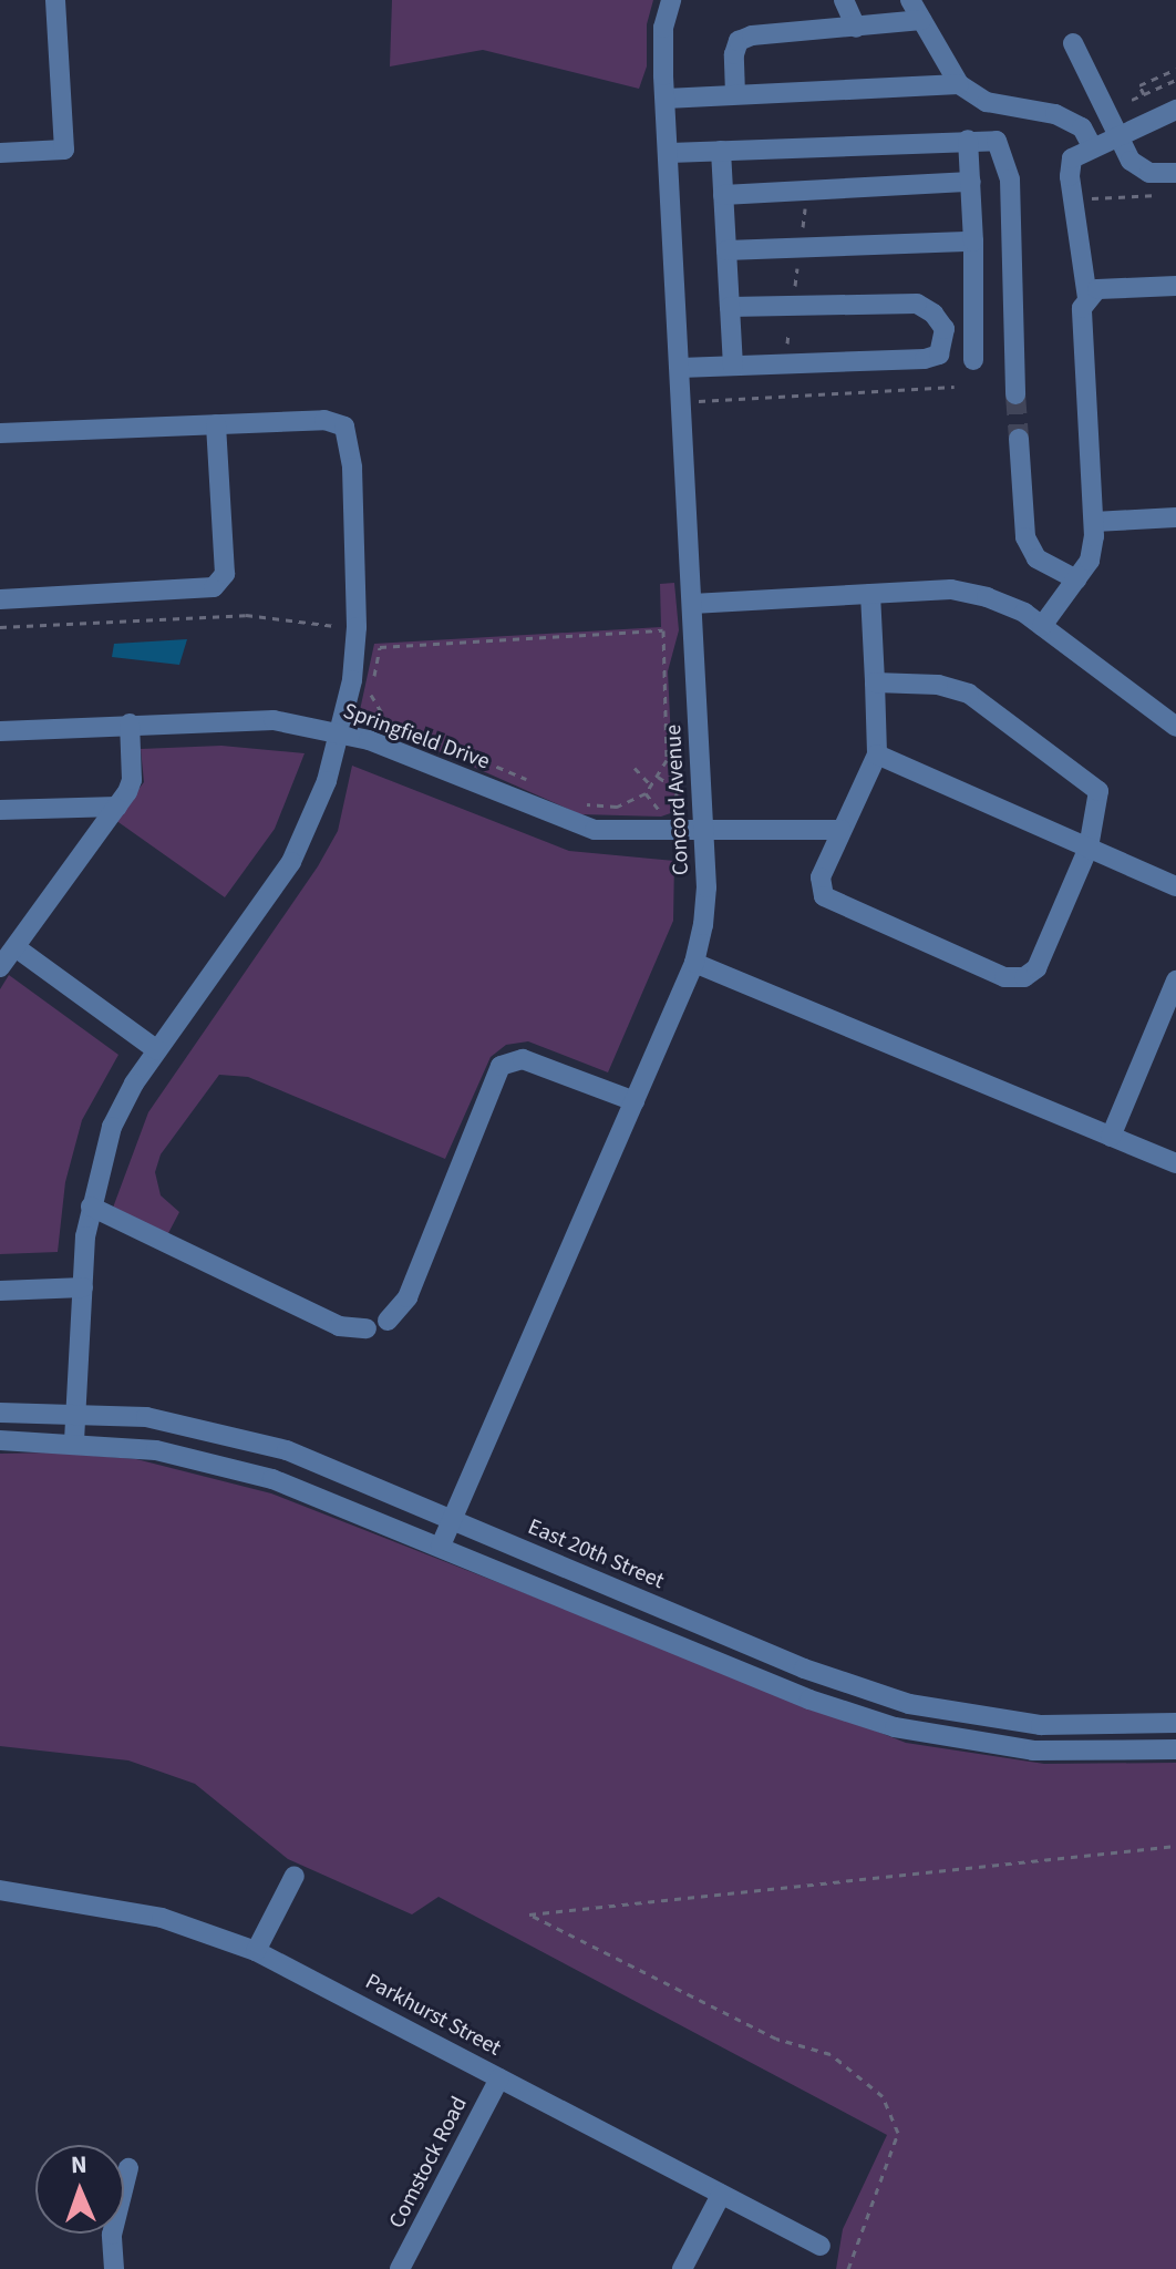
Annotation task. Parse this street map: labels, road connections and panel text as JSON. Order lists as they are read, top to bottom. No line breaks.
{"streets":{"street":["Springfield Drive","Concord Avenue","East 20th Street","Parkhurst Street","Comstock Road"]},"crossings":[["Springfield Drive","Concord Avenue"],["Concord Avenue","East 20th Street"],["Parkhurst Street","Comstock Road"]],"north":"top"}
